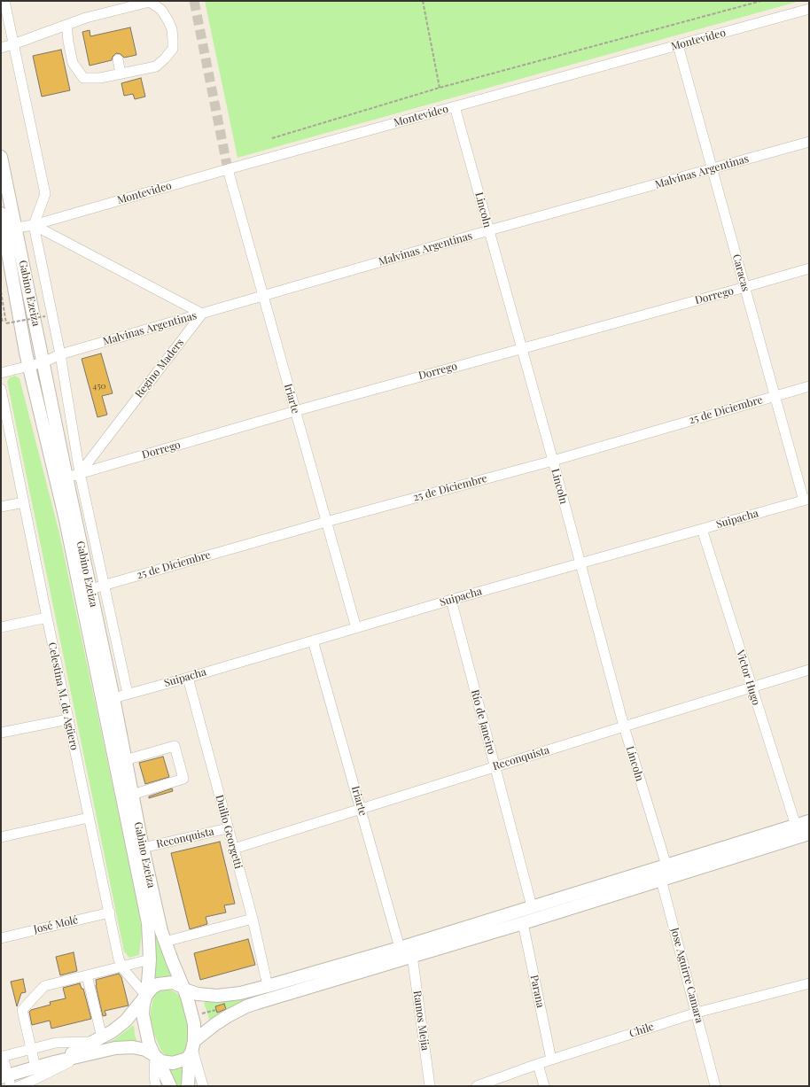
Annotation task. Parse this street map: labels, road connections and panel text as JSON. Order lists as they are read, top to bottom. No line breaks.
{"streets":{"main road":["Gabino Ezeiza"],"street":["Montevideo","Malvinas Argentinas","Lincoln","Caracas","Dorrego","Regino Maders","Iriarte","25 de Diciembre","Suipacha","Victor Hugo","Celestina M. de Agüero","Río de Janeiro","Reconquista","Duilio Georgetti","José Molé","Jose Aguirre Camara","Parana","Ramos Mejia","Chile"]},"crossings":[["Montevideo","Lincoln"],["Montevideo","Caracas"],["Montevideo","Gabino Ezeiza"],["Montevideo","Iriarte"],["Malvinas Argentinas","Lincoln"],["Malvinas Argentinas","Caracas"],["Malvinas Argentinas","Gabino Ezeiza"],["Malvinas Argentinas","Regino Maders"],["Malvinas Argentinas","Iriarte"],["Lincoln","Dorrego"],["Lincoln","25 de Diciembre"],["Lincoln","Suipacha"],["Lincoln","Reconquista"],["Caracas","Dorrego"],["Caracas","25 de Diciembre"],["Caracas","Suipacha"],["Gabino Ezeiza","Dorrego"],["Gabino Ezeiza","25 de Diciembre"],["Gabino Ezeiza","Suipacha"],["Gabino Ezeiza","Celestina M. de Agüero"],["Gabino Ezeiza","Reconquista"],["Dorrego","Regino Maders"],["Dorrego","Iriarte"],["Iriarte","25 de Diciembre"],["Iriarte","Suipacha"],["Iriarte","Reconquista"],["Suipacha","Victor Hugo"],["Suipacha","Río de Janeiro"],["Suipacha","Duilio Georgetti"],["Victor Hugo","Reconquista"],["Celestina M. de Agüero","José Molé"],["Río de Janeiro","Reconquista"],["Reconquista","Duilio Georgetti"],["Jose Aguirre Camara","Chile"],["Parana","Chile"]],"house_numbers":["450"]}
